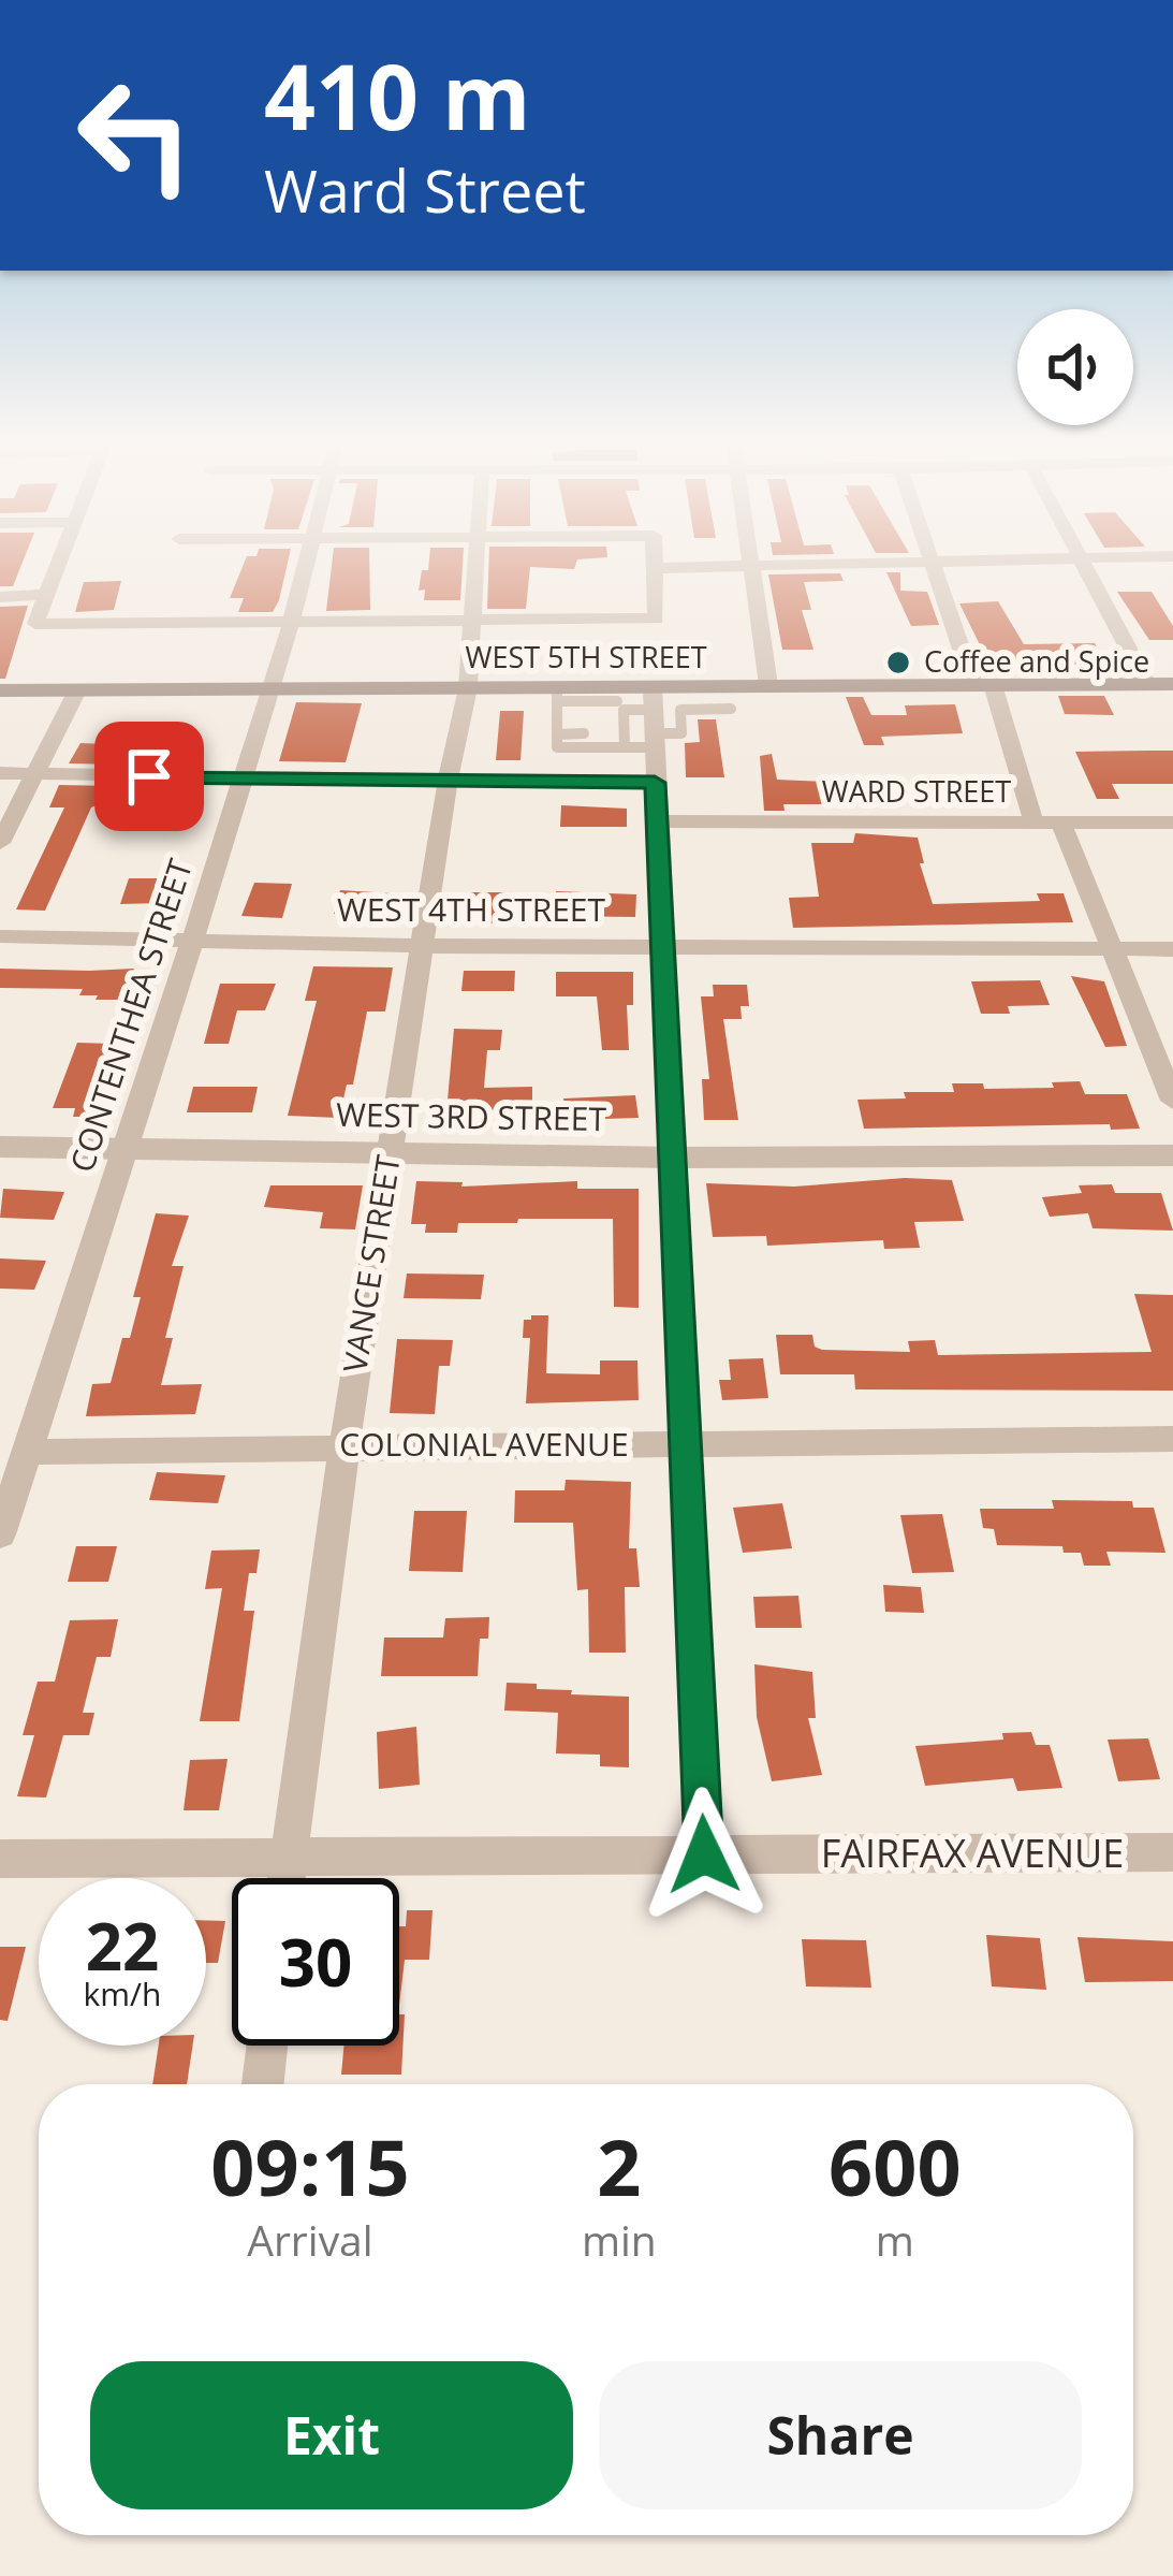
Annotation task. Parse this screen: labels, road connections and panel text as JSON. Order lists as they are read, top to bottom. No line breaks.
{"streets":{"main road":["WEST 5TH STREET"],"street":["WARD STREET","WEST 4TH STREET","CONTENTHEA STREET","WEST 3RD STREET","VANCE STREET","COLONIAL AVENUE","FAIRFAX AVENUE"]},"crossings":[["WEST 5TH STREET","CONTENTHEA STREET"],["WEST 5TH STREET","VANCE STREET"],["WEST 4TH STREET","CONTENTHEA STREET"],["WEST 4TH STREET","VANCE STREET"],["CONTENTHEA STREET","WEST 3RD STREET"],["CONTENTHEA STREET","COLONIAL AVENUE"],["WEST 3RD STREET","VANCE STREET"],["VANCE STREET","COLONIAL AVENUE"],["VANCE STREET","FAIRFAX AVENUE"]],"places":["Coffee and Spice"],"page":{"turn":["410 m","Ward Street"],"speed":"22 km/h","limit":"30","eta":["09:15","Arrival","2","min","600","m"],"buttons":["Exit","Share"]}}
